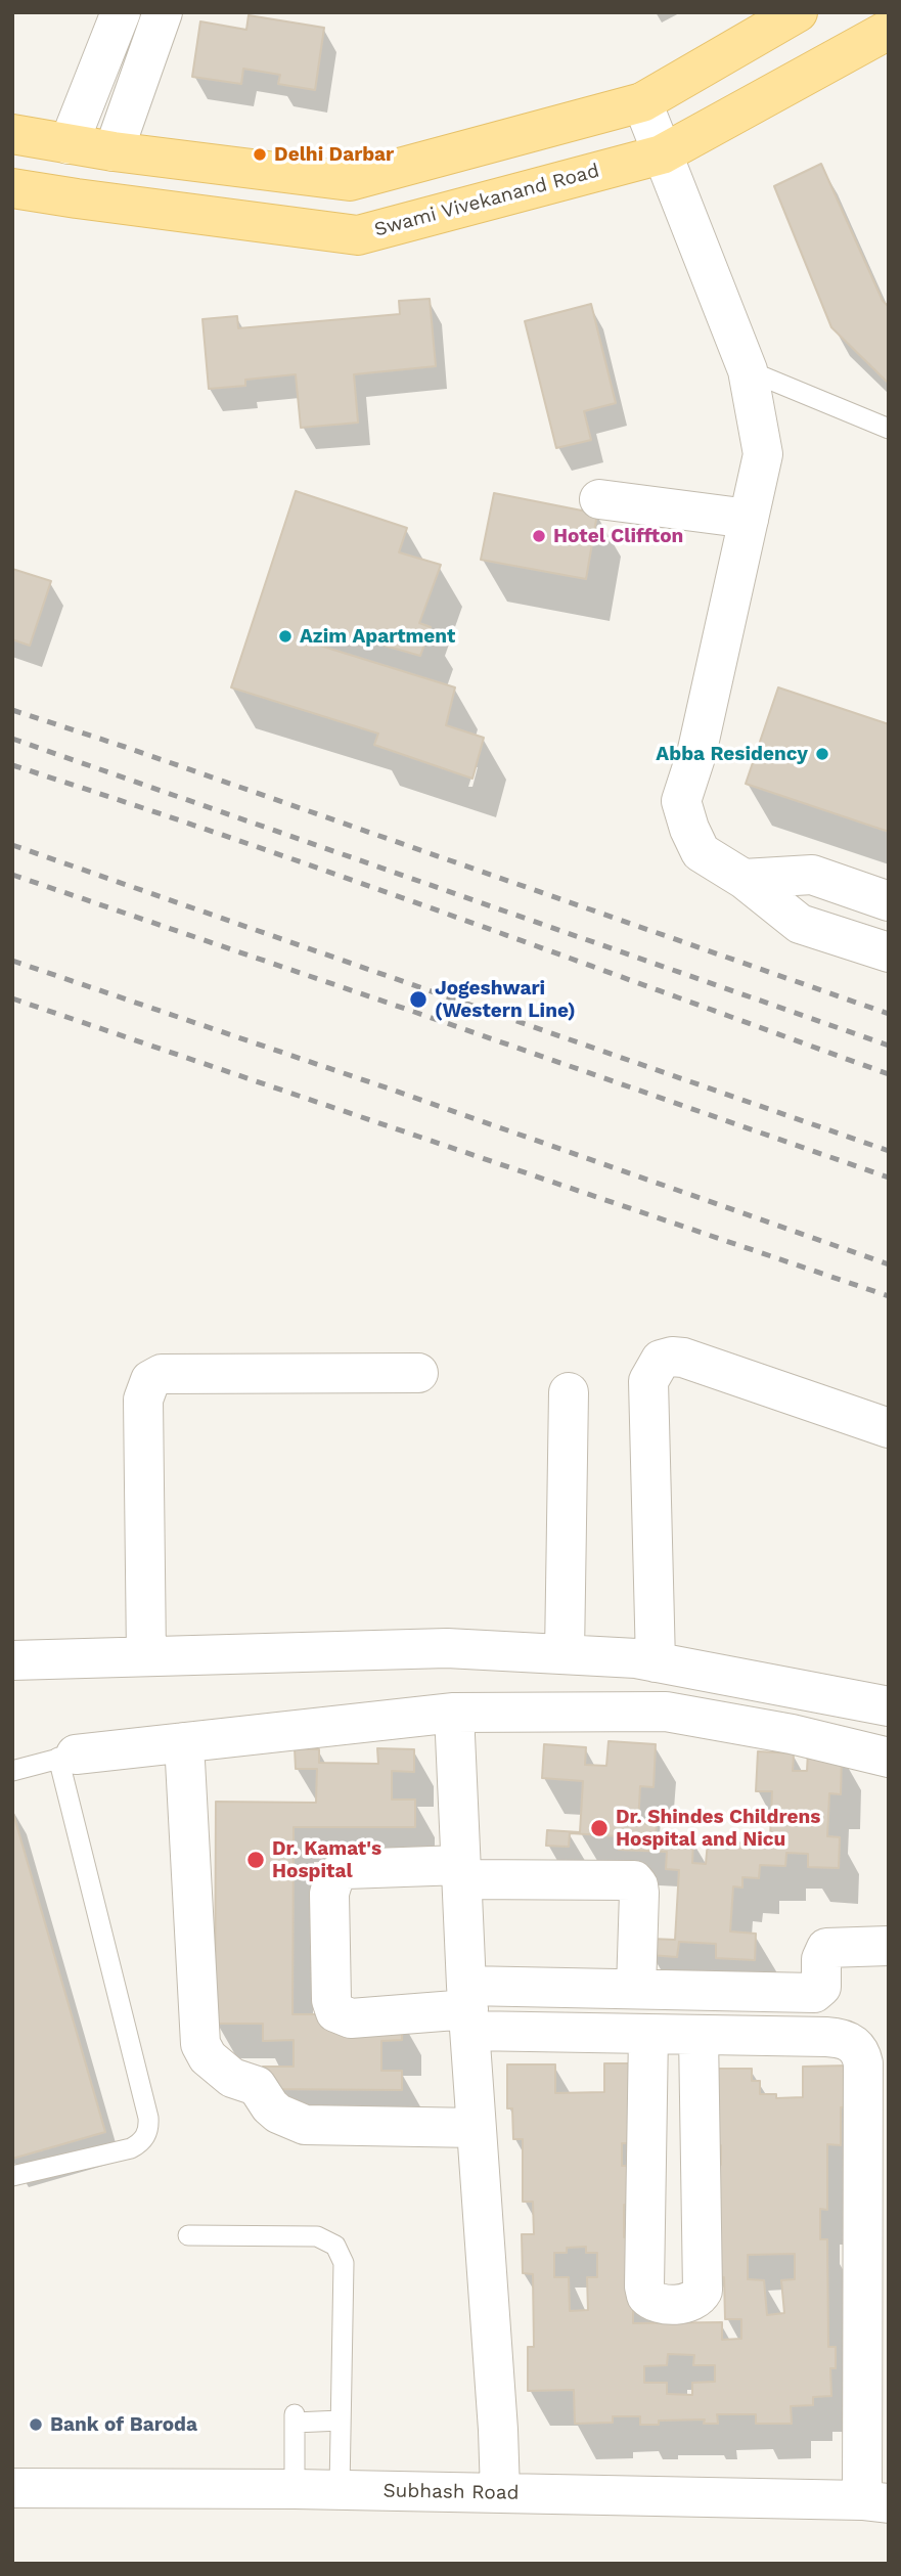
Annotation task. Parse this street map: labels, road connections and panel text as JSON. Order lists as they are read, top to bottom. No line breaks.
{"streets":{"main road":["Swami Vivekanand Road"],"street":["Subhash Road"]},"places":["Delhi Darbar","Hotel Cliffton","Azim Apartment","Abba Residency","Jogeshwari (Western Line)","Dr. Shindes Childrens Hospital and Nicu","Dr. Kamat's Hospital","Bank of Baroda"]}
